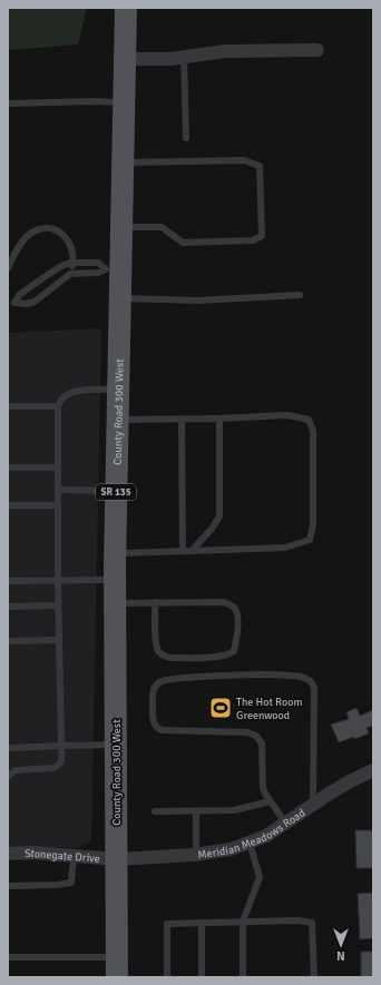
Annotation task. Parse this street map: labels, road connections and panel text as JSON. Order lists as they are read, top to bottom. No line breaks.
{"streets":{"main road":["County Road 300 West","SR 135"],"street":["Meridian Meadows Road","Stonegate Drive"]},"crossings":[["County Road 300 West","Meridian Meadows Road"],["County Road 300 West","Stonegate Drive"],["Meridian Meadows Road","Stonegate Drive"]],"places":{"sports":["The Hot Room Greenwood"]},"north":"bottom"}
